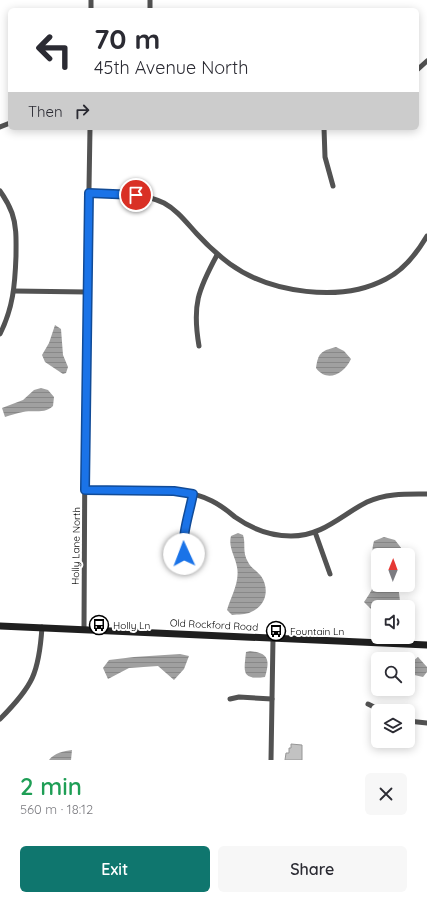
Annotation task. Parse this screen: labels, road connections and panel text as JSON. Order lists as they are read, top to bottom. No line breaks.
{"streets":{"street":["Holly Lane North","Old Rockford Road"]},"crossings":[["Holly Lane North","Old Rockford Road"]],"places":{"bus stop":["Holly Ln","Fountain Ln"]},"north":"top","page":{"turn":["70 m","45th Avenue North"],"then":"Then","heading":["2 min","560 m · 18:12"],"buttons":["Exit","Share"]}}
